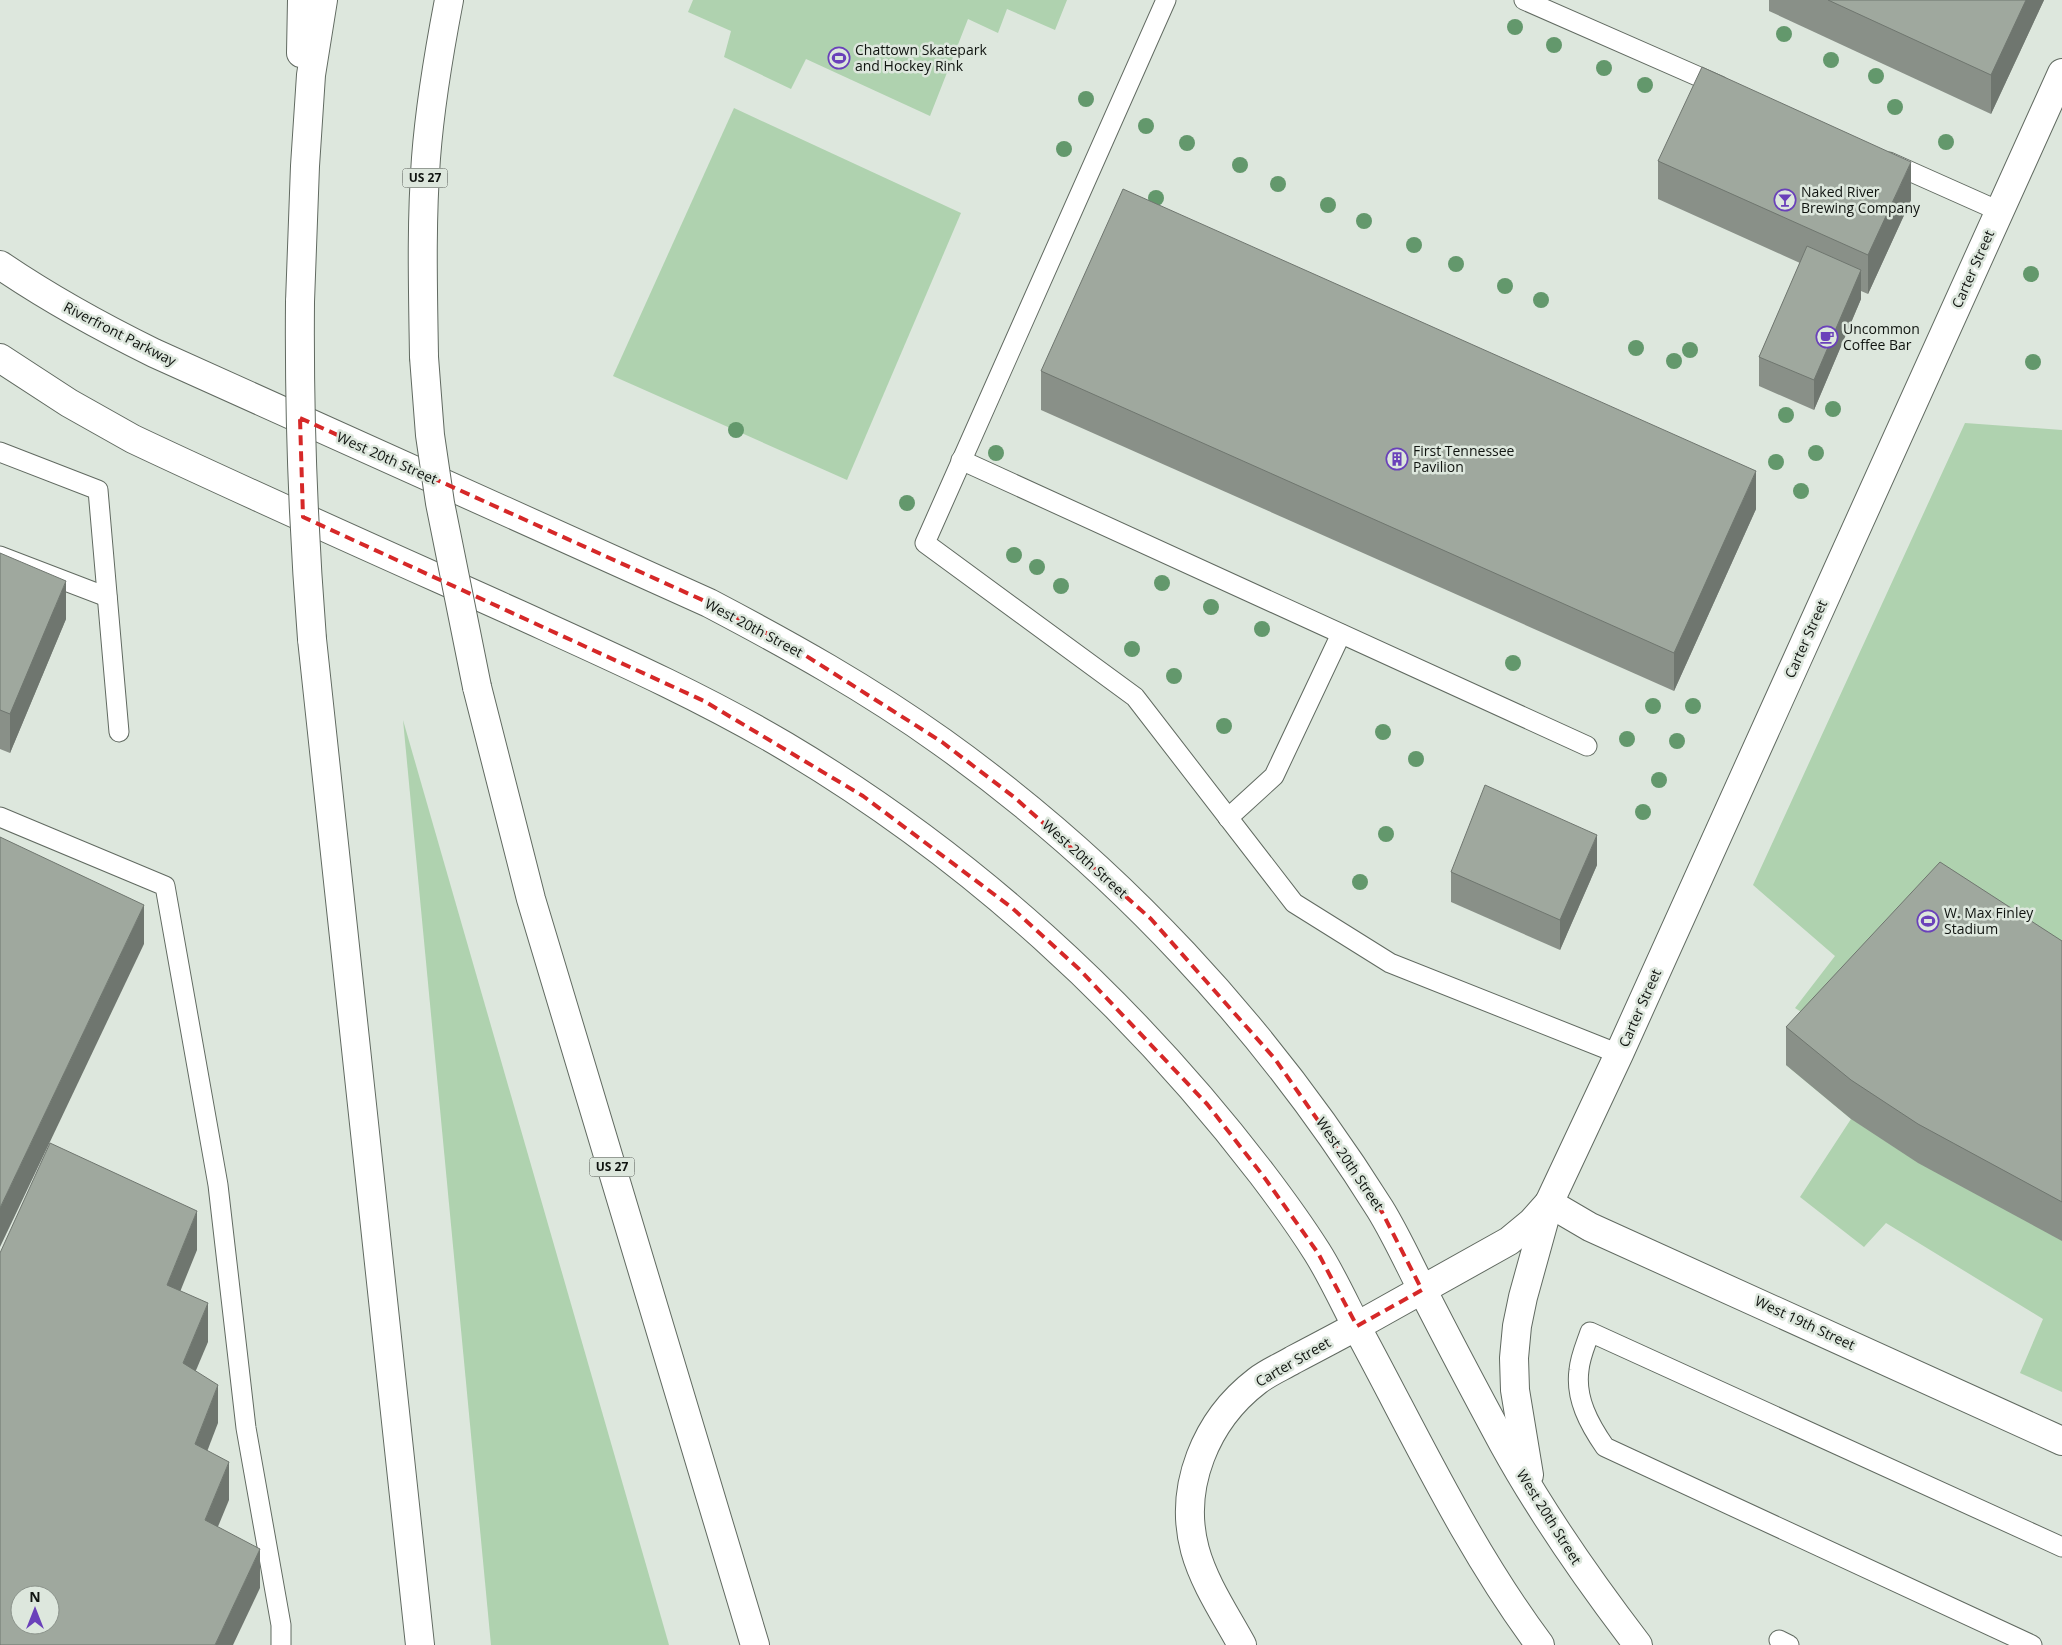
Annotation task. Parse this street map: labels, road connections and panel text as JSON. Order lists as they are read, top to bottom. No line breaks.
{"streets":{"main road":["US 27","Carter Street","Riverfront Parkway","West 20th Street","West 19th Street"]},"crossings":[["Carter Street","West 20th Street"],["Carter Street","West 19th Street"],["Riverfront Parkway","West 20th Street"]],"places":{"sports":["Chattown Skatepark and Hockey Rink","W. Max Finley Stadium"],"bar":["Naked River Brewing Company"],"cafe":["Uncommon Coffee Bar"],"building":["First Tennessee Pavilion"]},"north":"top"}
